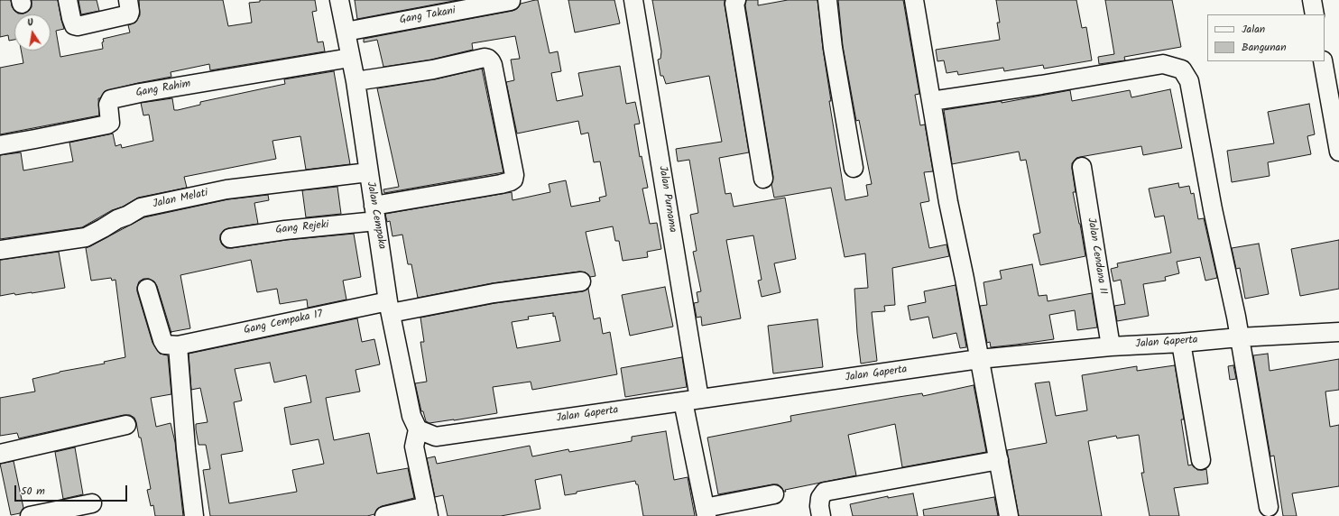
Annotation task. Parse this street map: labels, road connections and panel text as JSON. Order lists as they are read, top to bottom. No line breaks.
{"streets":{"street":["Gang Takani","Gang Rahim","Jalan Melati","Jalan Purnama","Jalan Cempaka","Gang Rejeki","Jalan Cendana II","Gang Cempaka 17","Jalan Gaperta"]},"crossings":[["Gang Takani","Jalan Cempaka"],["Gang Rahim","Jalan Cempaka"],["Jalan Melati","Jalan Cempaka"],["Jalan Purnama","Jalan Gaperta"],["Jalan Cempaka","Gang Rejeki"],["Jalan Cempaka","Gang Cempaka 17"],["Jalan Cempaka","Jalan Gaperta"],["Jalan Cendana II","Jalan Gaperta"]],"legend":["Jalan","Bangunan"],"scale_bar":"50 m","north":"top"}
